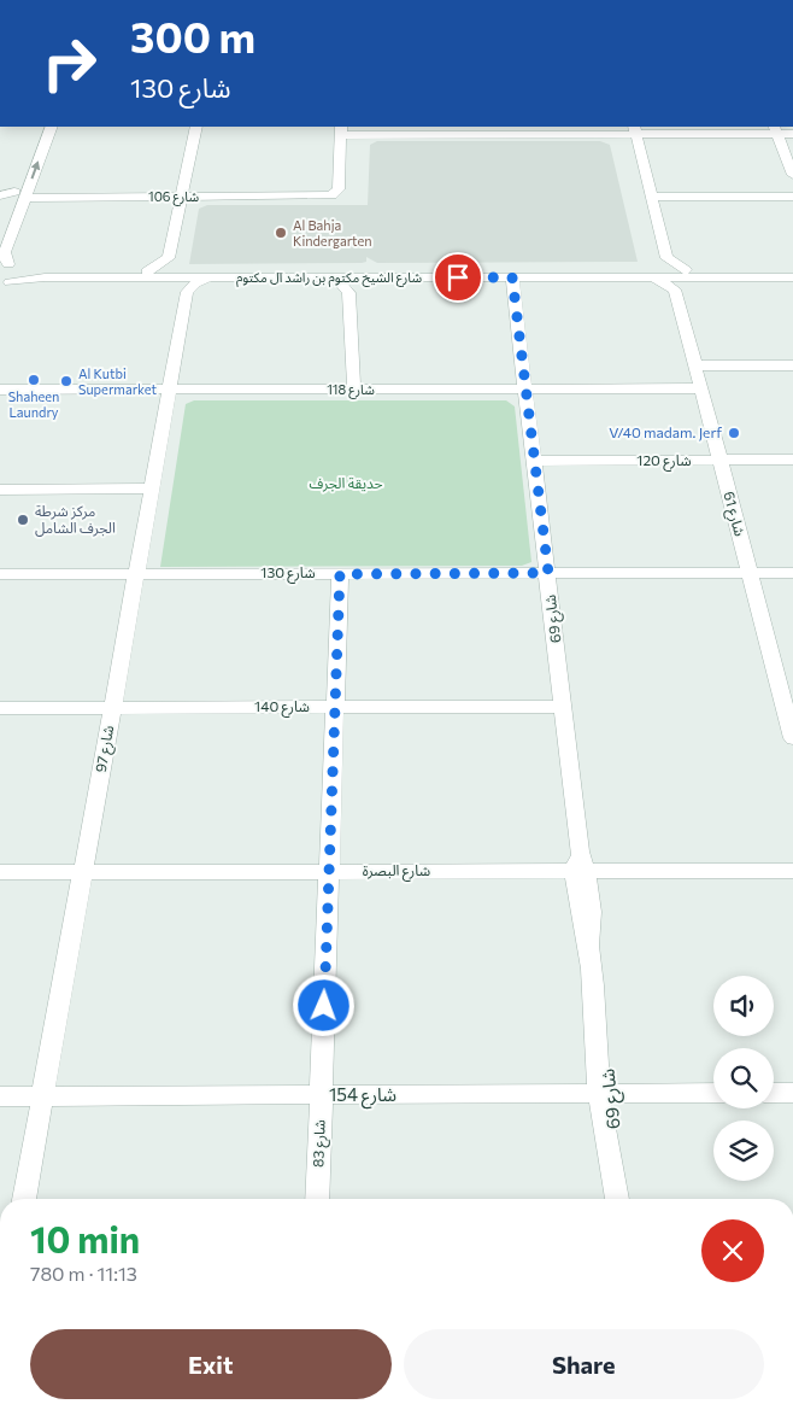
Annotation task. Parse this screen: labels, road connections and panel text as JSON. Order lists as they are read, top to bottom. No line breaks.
{"streets":{"street":["شارع 106","شارع الشيخ مكتوم بن راشد آل مكتوم","شارع 118","شارع 120","شارع 61","شارع 130","شارع 69","شارع 140","شارع 97","شارع البصرة","شارع 154","شارع 83"]},"crossings":[["شارع الشيخ مكتوم بن راشد آل مكتوم","شارع 69"],["شارع 118","شارع 61"],["شارع 118","شارع 69"],["شارع 118","شارع 97"],["شارع 120","شارع 61"],["شارع 120","شارع 69"],["شارع 61","شارع 130"],["شارع 130","شارع 69"],["شارع 130","شارع 97"],["شارع 130","شارع 83"],["شارع 69","شارع 140"],["شارع 69","شارع البصرة"],["شارع 69","شارع 154"],["شارع 140","شارع 97"],["شارع 140","شارع 83"],["شارع 97","شارع البصرة"],["شارع 97","شارع 154"],["شارع البصرة","شارع 83"],["شارع 154","شارع 83"]],"parks":["حديقة الجرف"],"places":["Al Bahja Kindergarten","Shaheen Laundry","Al Kutbi Supermarket","V/40 madam. Jerf","مركز شرطة الجرف الشامل"],"page":{"turn":["300 m","شارع 130"],"heading":["10 min","780 m · 11:13"],"buttons":["Exit","Share"]}}
